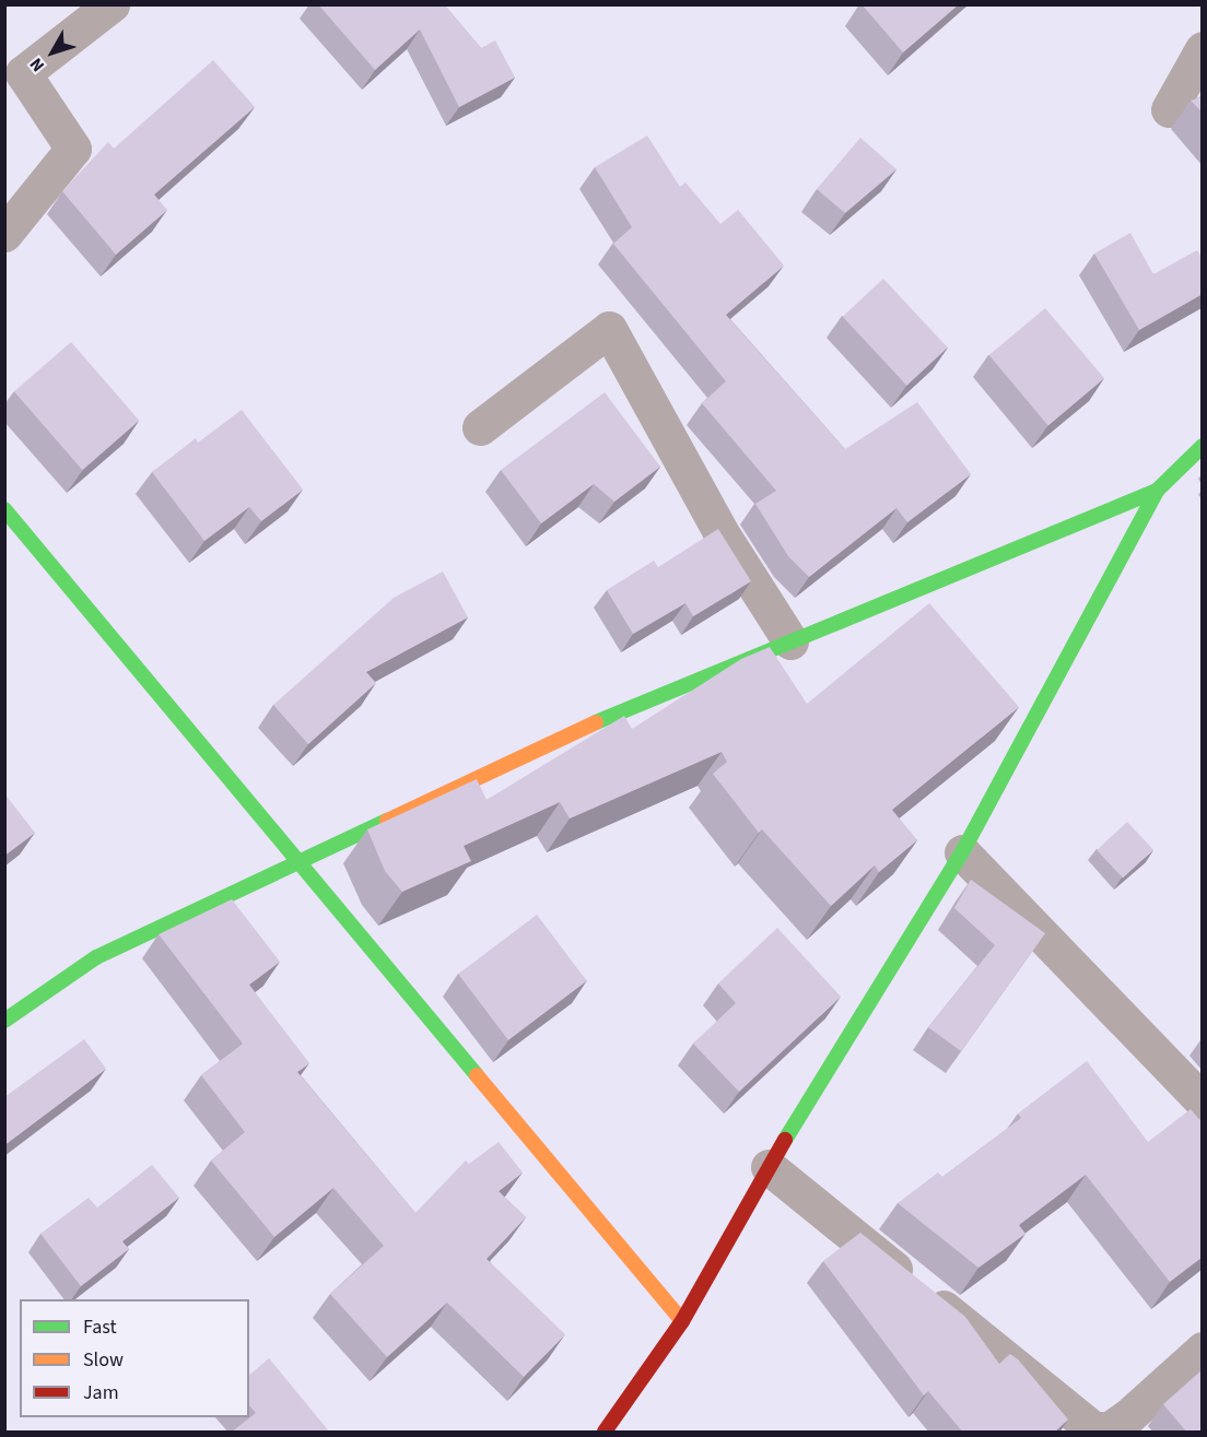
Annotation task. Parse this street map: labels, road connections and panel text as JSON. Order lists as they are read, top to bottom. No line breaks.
{"legend":["Fast","Slow","Jam"],"north":"bottom left"}
